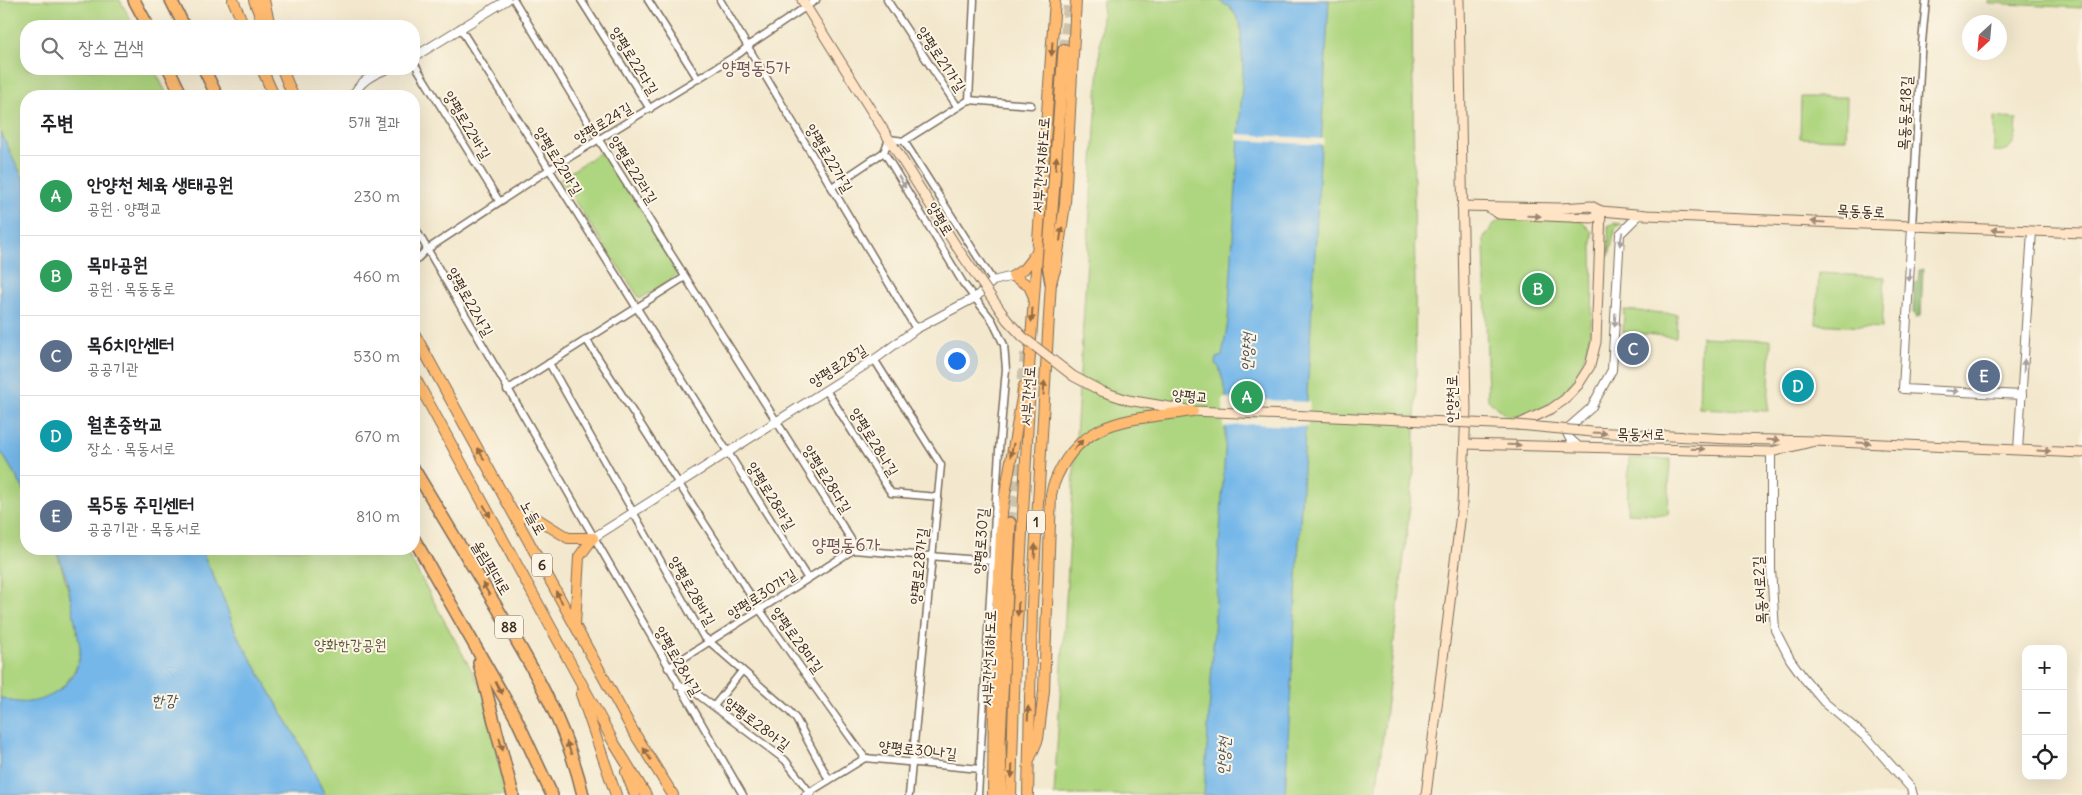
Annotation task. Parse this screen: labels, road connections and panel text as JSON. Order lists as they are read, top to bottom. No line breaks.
{"streets":{"highway":["서부간선지하도로","올림픽대로","88"],"main road":["목동동로","양평로","서부간선로","양평교","안양천로","목동서로","노들로","1","6"],"street":["양평로21가길","양평로22다길","목동동로18길","양평로24길","양평로22바길","양평로22가길","양평로22마길","양평로22라길","양평로22사길","양평로28길","양평로28나길","양평로28다길","양평로28라길","양평로30길","양평로28가길","목동서로2길","양평로28바길","양평로30가길","양평로28마길","양평로28사길","양평로28아길","양평로30나길"]},"crossings":[["양평로22다길","양평로24길"],["목동동로18길","목동동로"],["양평로24길","양평로22바길"],["양평로24길","양평로22가길"],["양평로24길","양평로22마길"],["양평로24길","양평로22라길"],["양평로24길","양평로"],["양평로24길","양평로22사길"],["양평로22가길","양평로28길"],["양평로22마길","양평로28길"],["양평로22마길","양평로28라길"],["서부간선지하도로","서부간선로"],["양평로22라길","양평로28길"],["양평로22라길","양평로28다길"],["목동동로","안양천로"],["양평로","양평로28길"],["양평로","양평교"],["양평로","양평로30길"],["양평로22사길","양평로28길"],["양평로22사길","양평로28사길"],["양평로28길","양평로28나길"],["양평로28길","양평로28다길"],["양평로28길","양평로28라길"],["양평로28길","양평로30길"],["양평로28길","양평로28가길"],["양평로28길","양평로28바길"],["양평로28길","양평로28마길"],["양평로28길","양평로28사길"],["양평교","목동서로"],["안양천로","목동서로"],["목동서로","목동서로2길"],["양평로28나길","양평로28가길"],["양평로28다길","양평로30가길"],["양평로28라길","양평로30가길"],["양평로30길","양평로30나길"],["양평로28가길","양평로30나길"],["양평로28바길","양평로30가길"],["양평로28바길","양평로30나길"],["양평로30가길","양평로28마길"],["양평로30가길","양평로28사길"],["양평로28마길","양평로30나길"],["양평로28사길","양평로28아길"],["양평로28아길","양평로30나길"]],"one_way":["서부간선지하도로","목동동로","목동서로"],"districts":["양평동5가","양평동6가"],"water":["안양천","한강"],"parks":["양화한강공원"],"north":"bottom left","page":{"search":"장소 검색","heading":["주변","5개 결과"],"list":[{"mark":"A","name":"안양천 체육 생태공원","note":"공원 · 양평교","value":"230 m"},{"mark":"B","name":"목마공원","note":"공원 · 목동동로","value":"460 m"},{"mark":"C","name":"목6치안센터","note":"공공기관","value":"530 m"},{"mark":"D","name":"월촌중학교","note":"장소 · 목동서로","value":"670 m"},{"mark":"E","name":"목5동 주민센터","note":"공공기관 · 목동서로","value":"810 m"}],"pins":["B","C","E","D","A"],"map_buttons":["+","−"]}}
